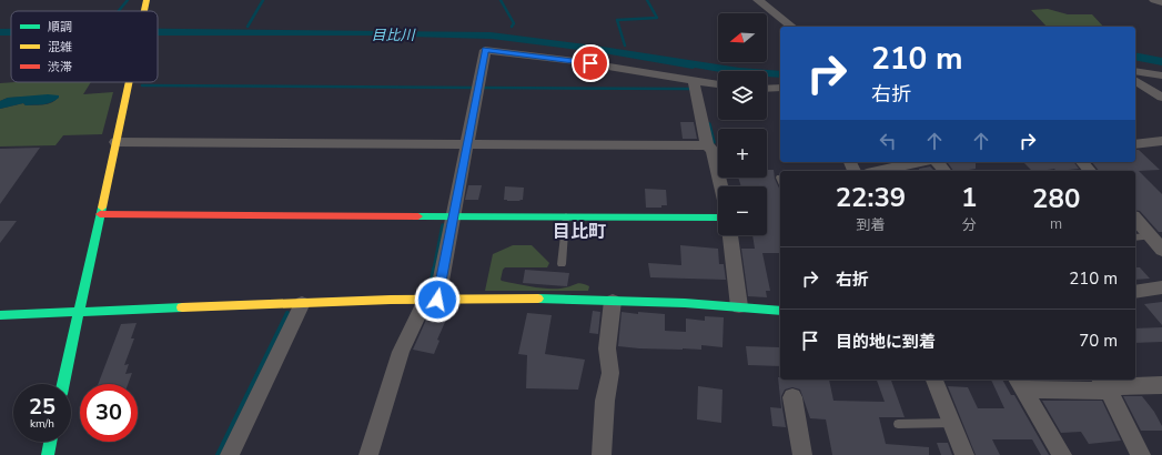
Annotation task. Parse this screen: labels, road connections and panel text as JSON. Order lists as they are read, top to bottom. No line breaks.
{"districts":["目比町"],"water":["目比川"],"legend":["順調","混雑","渋滞"],"north":"left","page":{"map_buttons":["+","−"],"turn":["210 m","右折"],"eta":["22:39","到着","1","分","280","m"],"list":[{"name":"右折","value":"210 m"},{"name":"目的地に到着","value":"70 m"}],"speed":"25 km/h","limit":"30"}}
